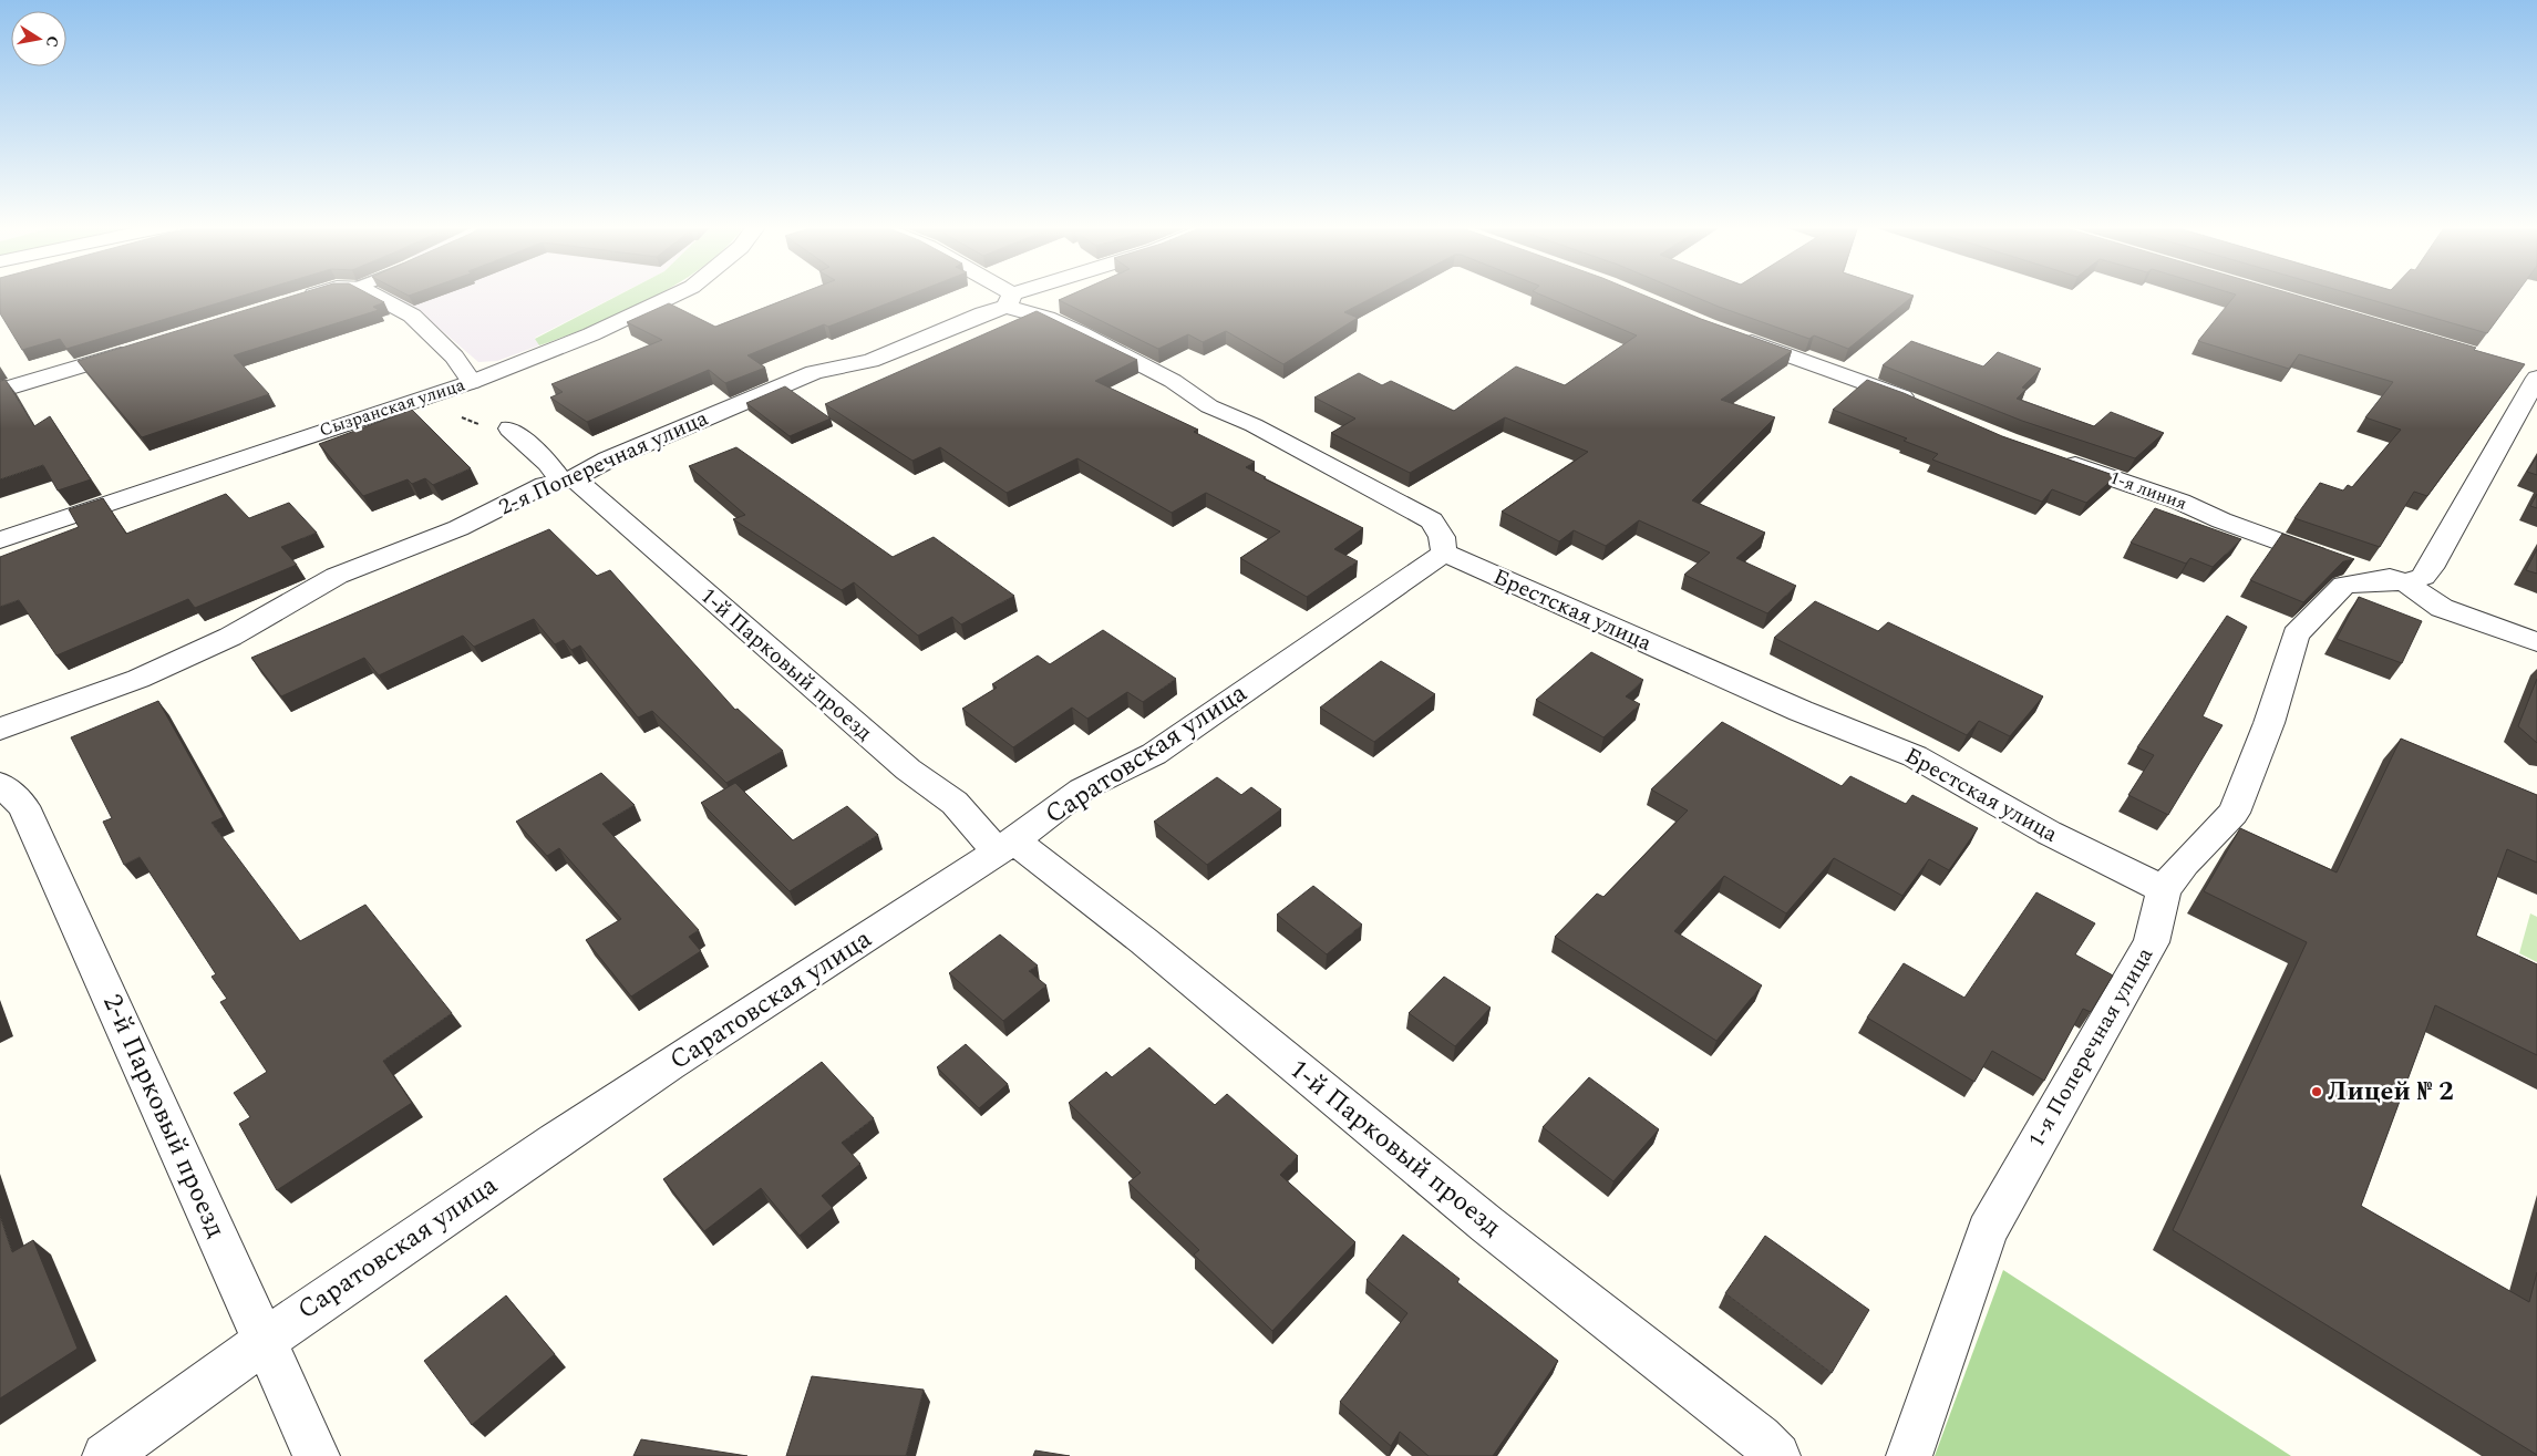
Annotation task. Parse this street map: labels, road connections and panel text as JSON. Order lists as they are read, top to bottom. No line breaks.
{"streets":{"street":["Сызранская улица","2-я Поперечная улица","1-я линия","Брестская улица","1-й Парковый проезд","Саратовская улица","1-я Поперечная улица","2-й Парковый проезд"]},"crossings":[["2-я Поперечная улица","1-й Парковый проезд"],["1-я линия","1-я Поперечная улица"],["Брестская улица","Саратовская улица"],["Брестская улица","1-я Поперечная улица"],["1-й Парковый проезд","Саратовская улица"],["Саратовская улица","2-й Парковый проезд"]],"places":["Лицей № 2"],"north":"right"}
